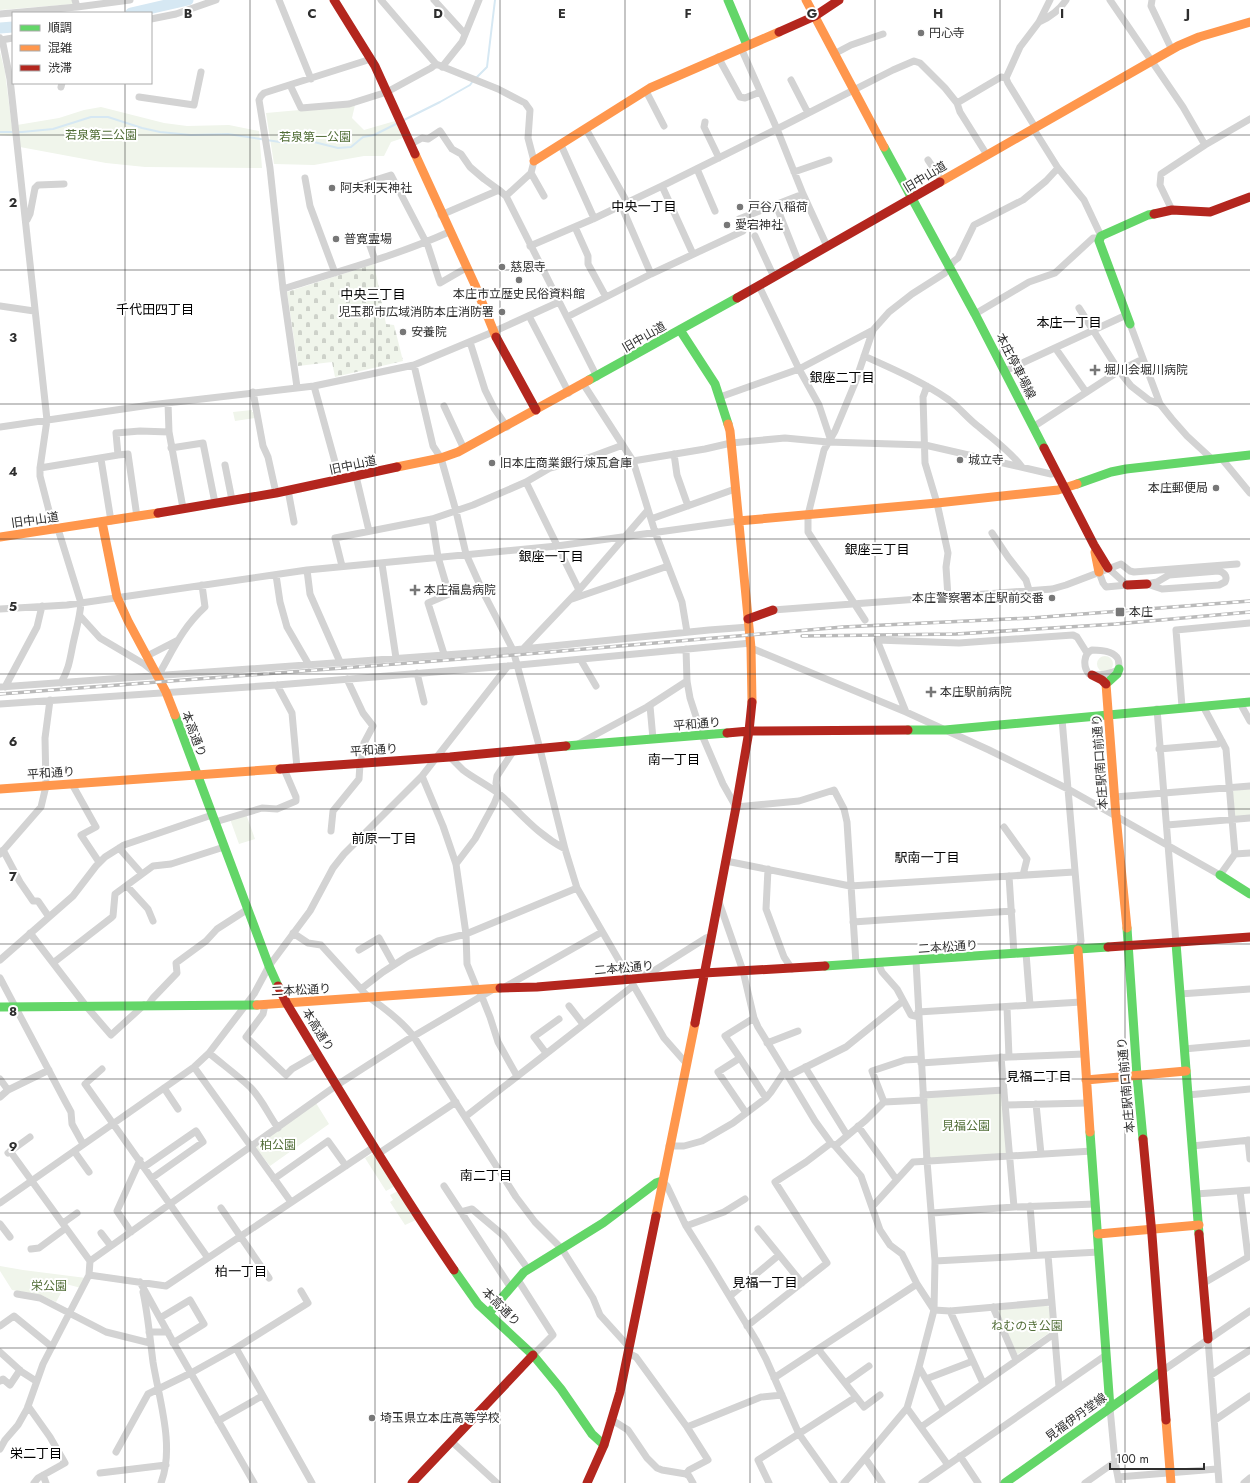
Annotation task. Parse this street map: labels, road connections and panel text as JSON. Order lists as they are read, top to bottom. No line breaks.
{"streets":{"street":["旧中山道","本庄停車場線","平和通り","本高通り","本庄駅南口前通り","二本松通り","見福伊丹堂線"]},"crossings":[["旧中山道","本庄停車場線"],["旧中山道","本高通り"],["平和通り","本高通り"],["平和通り","本庄駅南口前通り"],["本高通り","二本松通り"],["本庄駅南口前通り","二本松通り"],["本庄駅南口前通り","見福伊丹堂線"]],"districts":["中央一丁目","中央三丁目","千代田四丁目","本庄一丁目","銀座二丁目","銀座三丁目","銀座一丁目","南一丁目","前原一丁目","駅南一丁目","見福二丁目","南二丁目","柏一丁目","見福一丁目","栄二丁目"],"parks":["若泉第二公園","若泉第一公園","見福公園","柏公園","栄公園","ねむのき公園"],"places":{"other":["円心寺","阿夫利天神社","戸谷八稲荷","愛宕神社","普寛霊場","慈恩寺","本庄市立歴史民俗資料館","児玉郡市広域消防本庄消防署","安養院","城立寺","旧本庄商業銀行煉瓦倉庫","本庄郵便局","本庄警察署本庄駅前交番","埼玉県立本庄高等学校"],"health":["堀川会堀川病院","本庄福島病院","本庄駅前病院"],"transit":["本庄"]},"legend":["順調","混雑","渋滞"],"scale_bar":"100 m","grid":{"columns":["B","C","D","E","F","G","H","I","J"],"rows":["2","3","4","5","6","7","8","9"]}}
